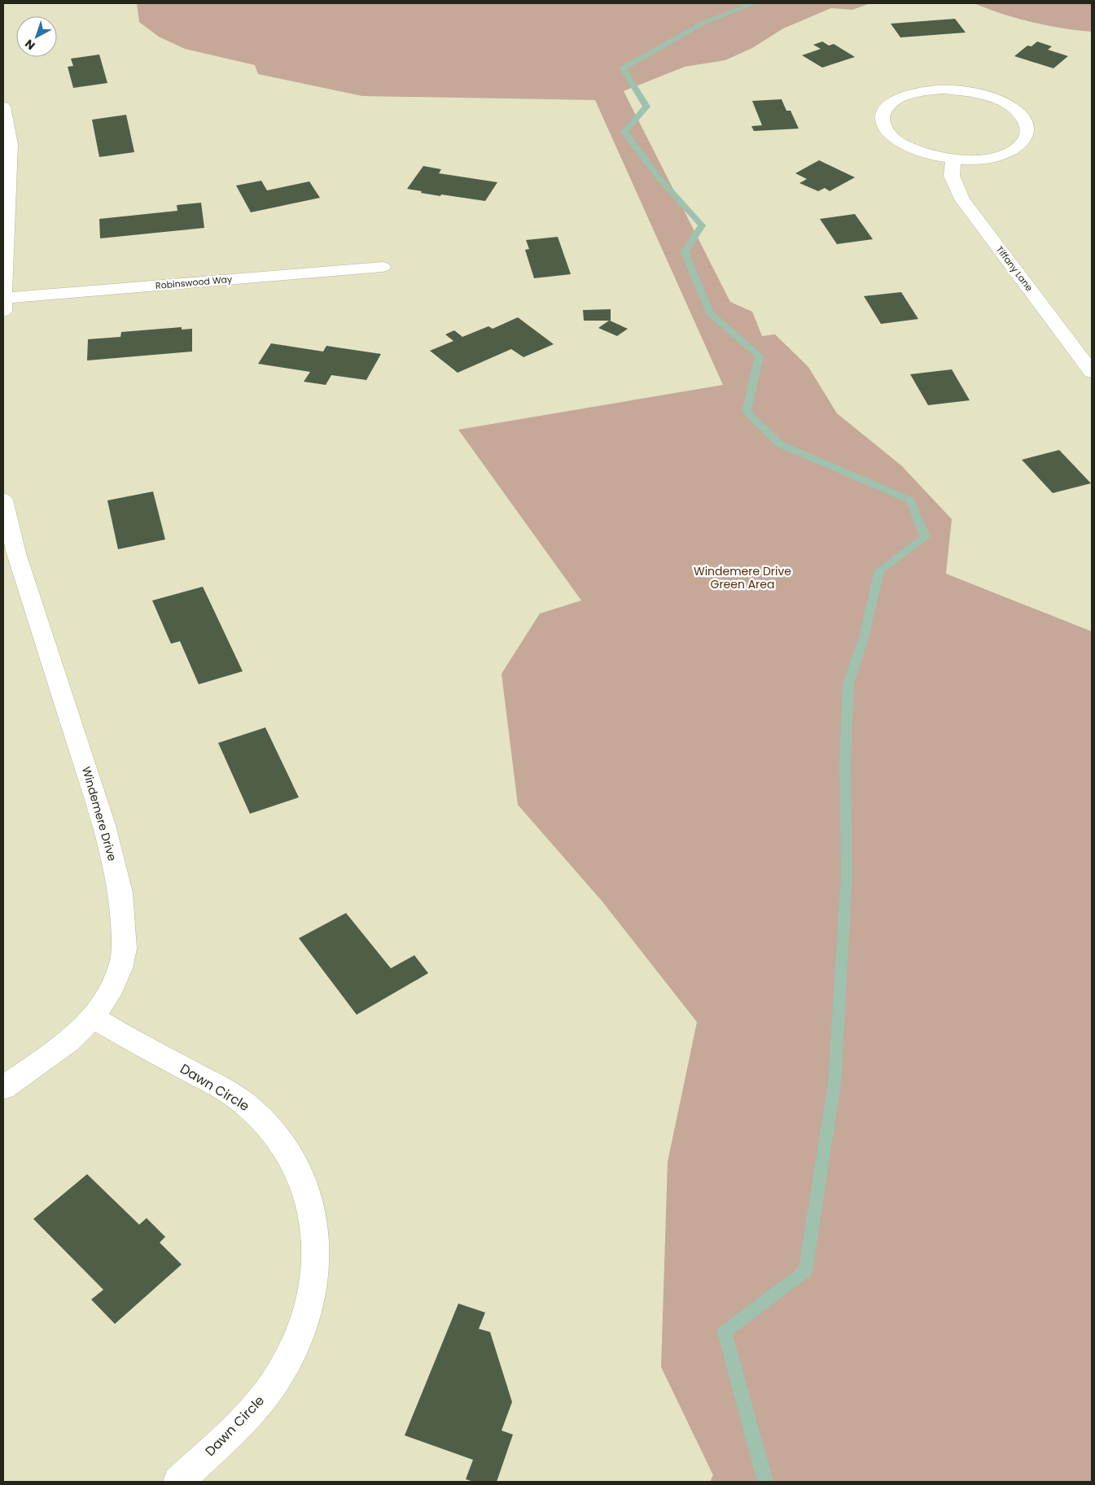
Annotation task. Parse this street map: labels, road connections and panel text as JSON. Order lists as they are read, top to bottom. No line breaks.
{"streets":{"street":["Tiffany Lane","Robinswood Way","Windemere Drive","Dawn Circle"]},"crossings":[["Windemere Drive","Dawn Circle"]],"parks":["Windemere Drive Green Area"],"north":"bottom left"}
